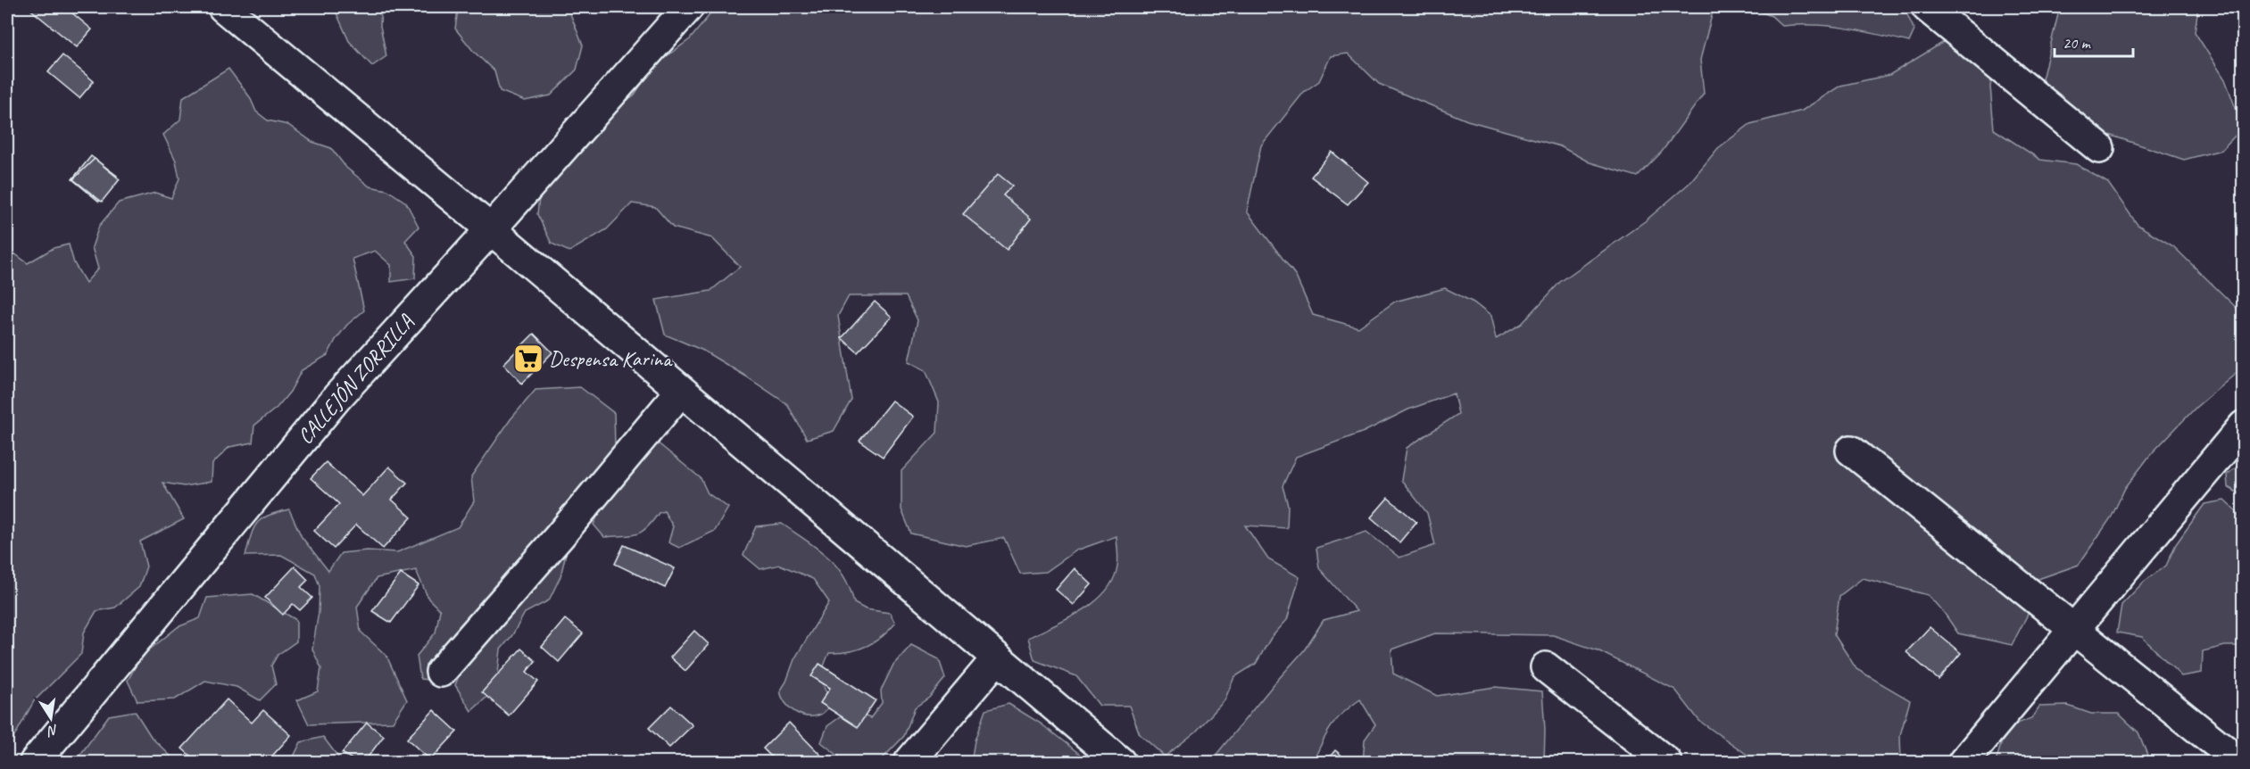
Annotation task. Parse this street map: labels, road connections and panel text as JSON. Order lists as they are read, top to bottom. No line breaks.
{"streets":{"street":["CALLEJÓN ZORRILLA"]},"places":{"supermarket":["Despensa Karina"]},"scale_bar":"20 m","north":"bottom"}
